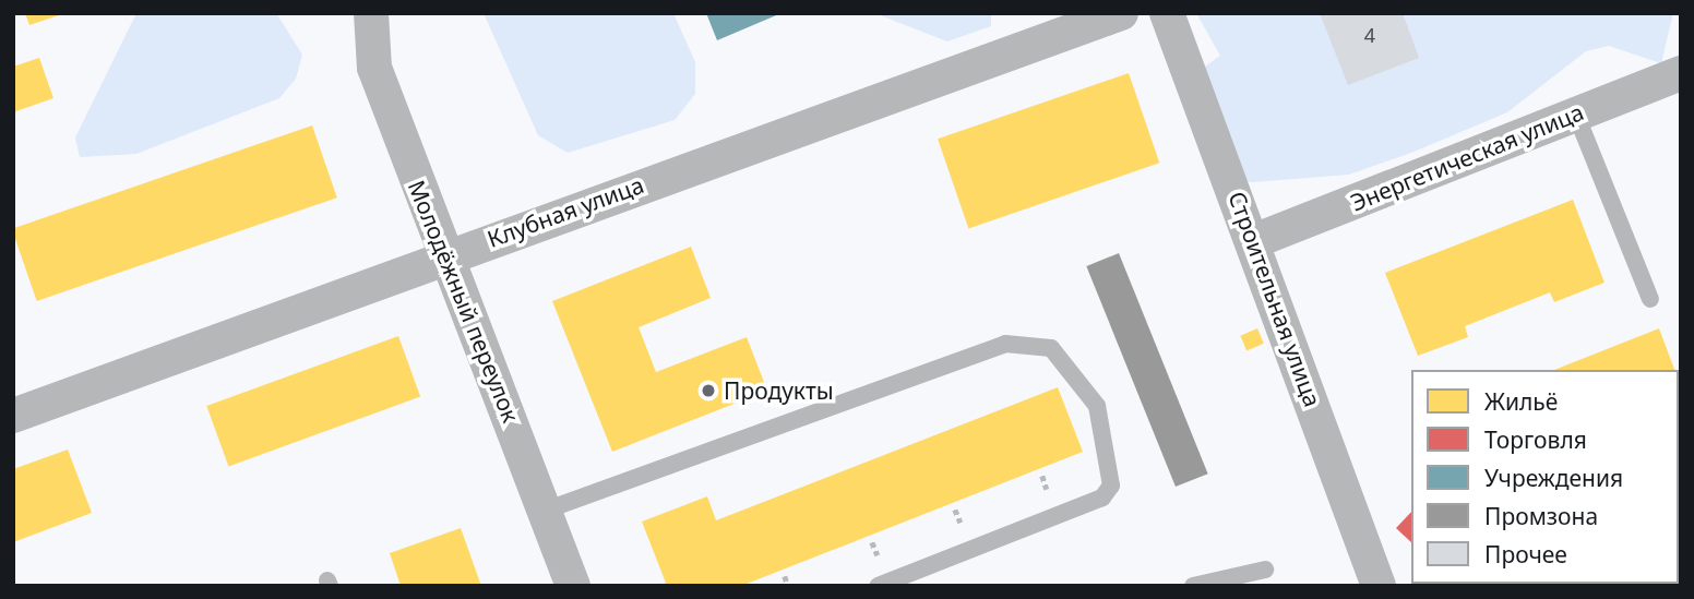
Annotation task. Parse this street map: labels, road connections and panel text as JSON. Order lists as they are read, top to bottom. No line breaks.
{"streets":{"street":["Энергетическая улица","Клубная улица","Строительная улица","Молодёжный переулок"]},"crossings":[["Энергетическая улица","Строительная улица"],["Клубная улица","Молодёжный переулок"]],"places":["Продукты"],"house_numbers":["4"],"legend":["Жильё","Торговля","Учреждения","Промзона","Прочее"]}
